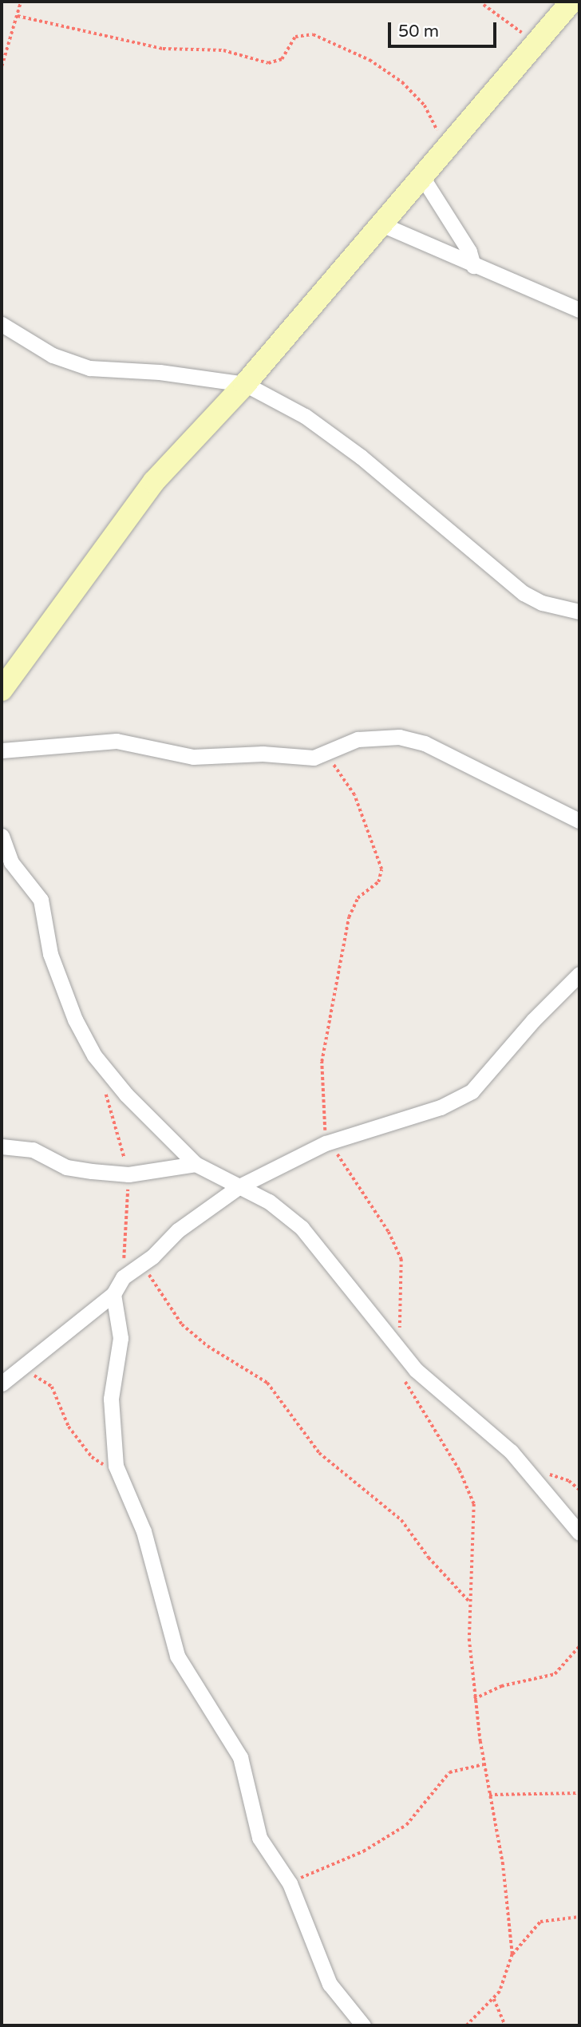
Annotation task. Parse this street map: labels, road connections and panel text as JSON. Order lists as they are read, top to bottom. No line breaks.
{"scale_bar":"50 m"}
